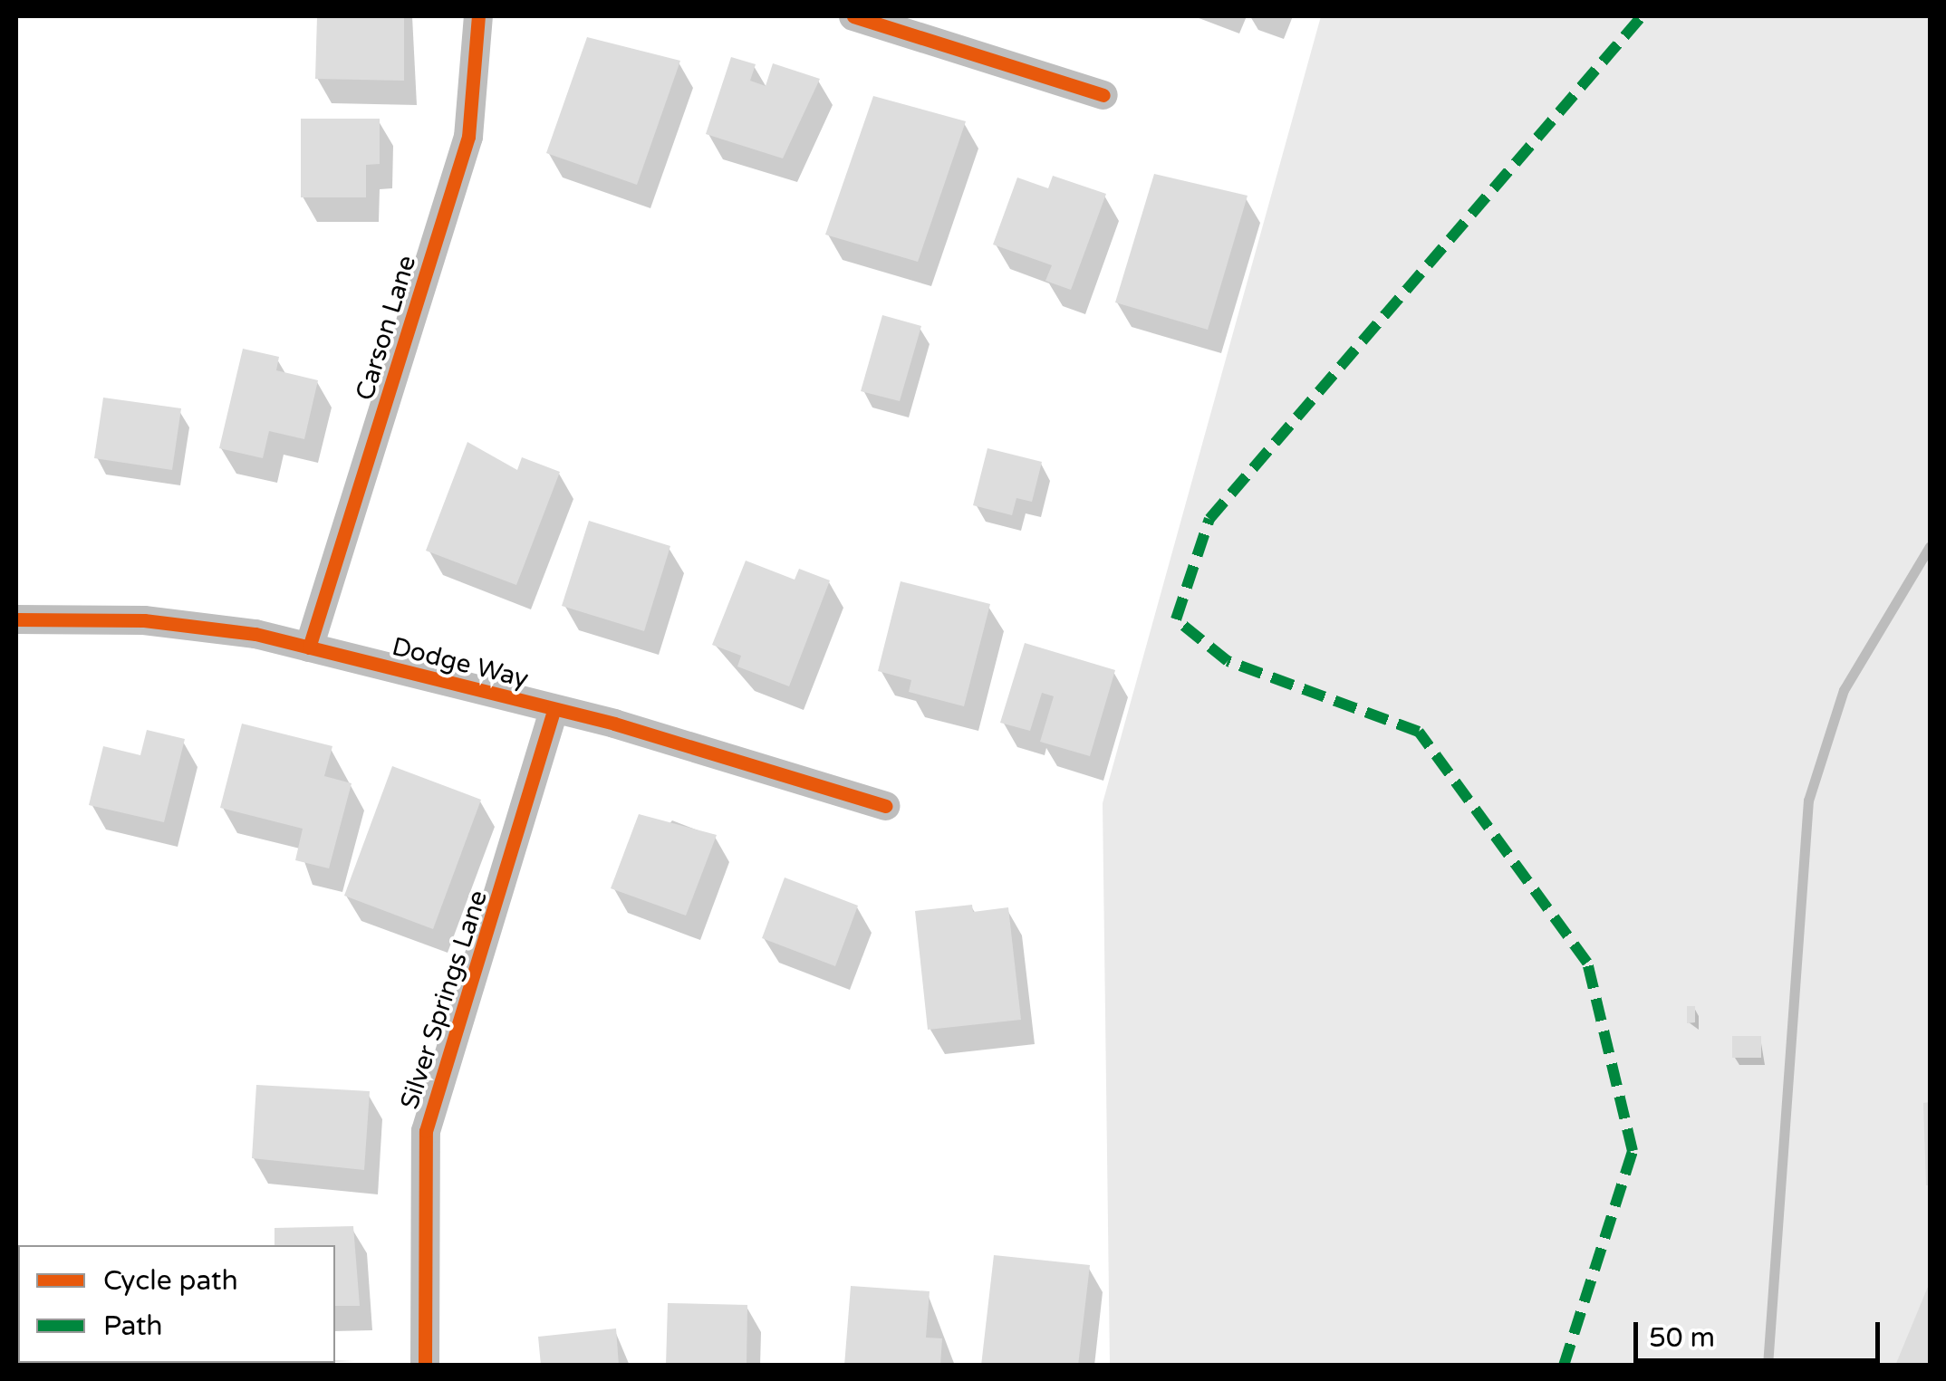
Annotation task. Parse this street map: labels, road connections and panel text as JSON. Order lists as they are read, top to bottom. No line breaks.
{"streets":{"street":["Carson Lane","Dodge Way","Silver Springs Lane"]},"crossings":[["Carson Lane","Dodge Way"],["Dodge Way","Silver Springs Lane"]],"legend":["Cycle path","Path"],"scale_bar":"50 m"}
